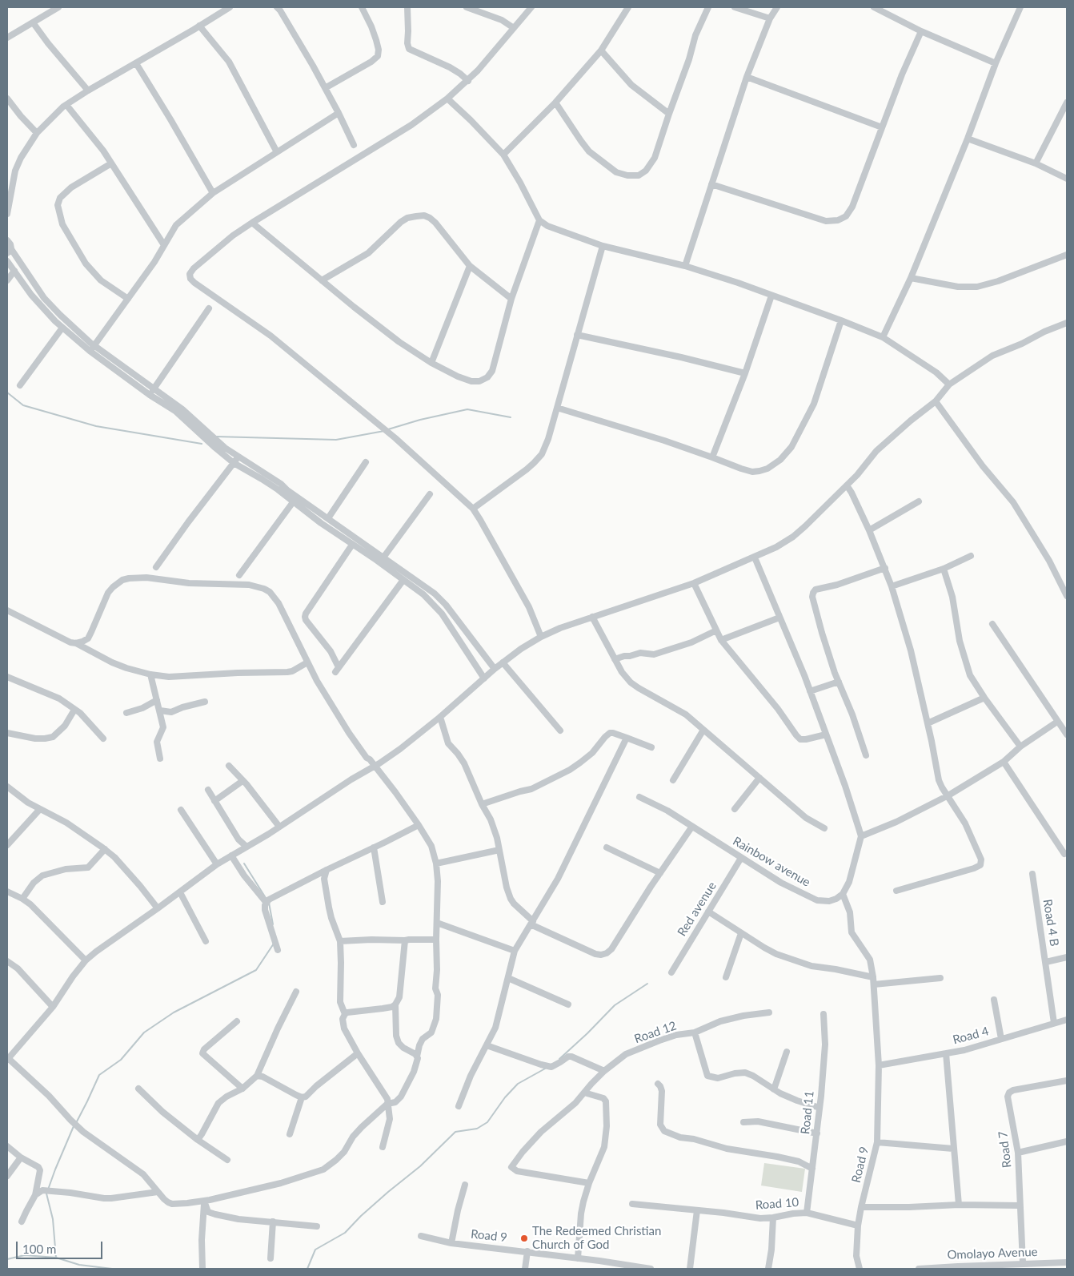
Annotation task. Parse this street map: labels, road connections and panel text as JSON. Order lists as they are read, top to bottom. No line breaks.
{"streets":{"street":["Rainbow avenue","Red avenue","Road 4 B","Road 12","Road 4","Road 11","Road 7","Road 9","Road 10","Omolayo Avenue"]},"crossings":[["Rainbow avenue","Red avenue"],["Rainbow avenue","Road 9"],["Road 4 B","Road 4"],["Road 12","Road 11"],["Road 4","Road 9"],["Road 11","Road 10"],["Road 7","Omolayo Avenue"],["Road 9","Road 10"]],"places":["The Redeemed Christian Church of God"],"scale_bar":"100 m"}
